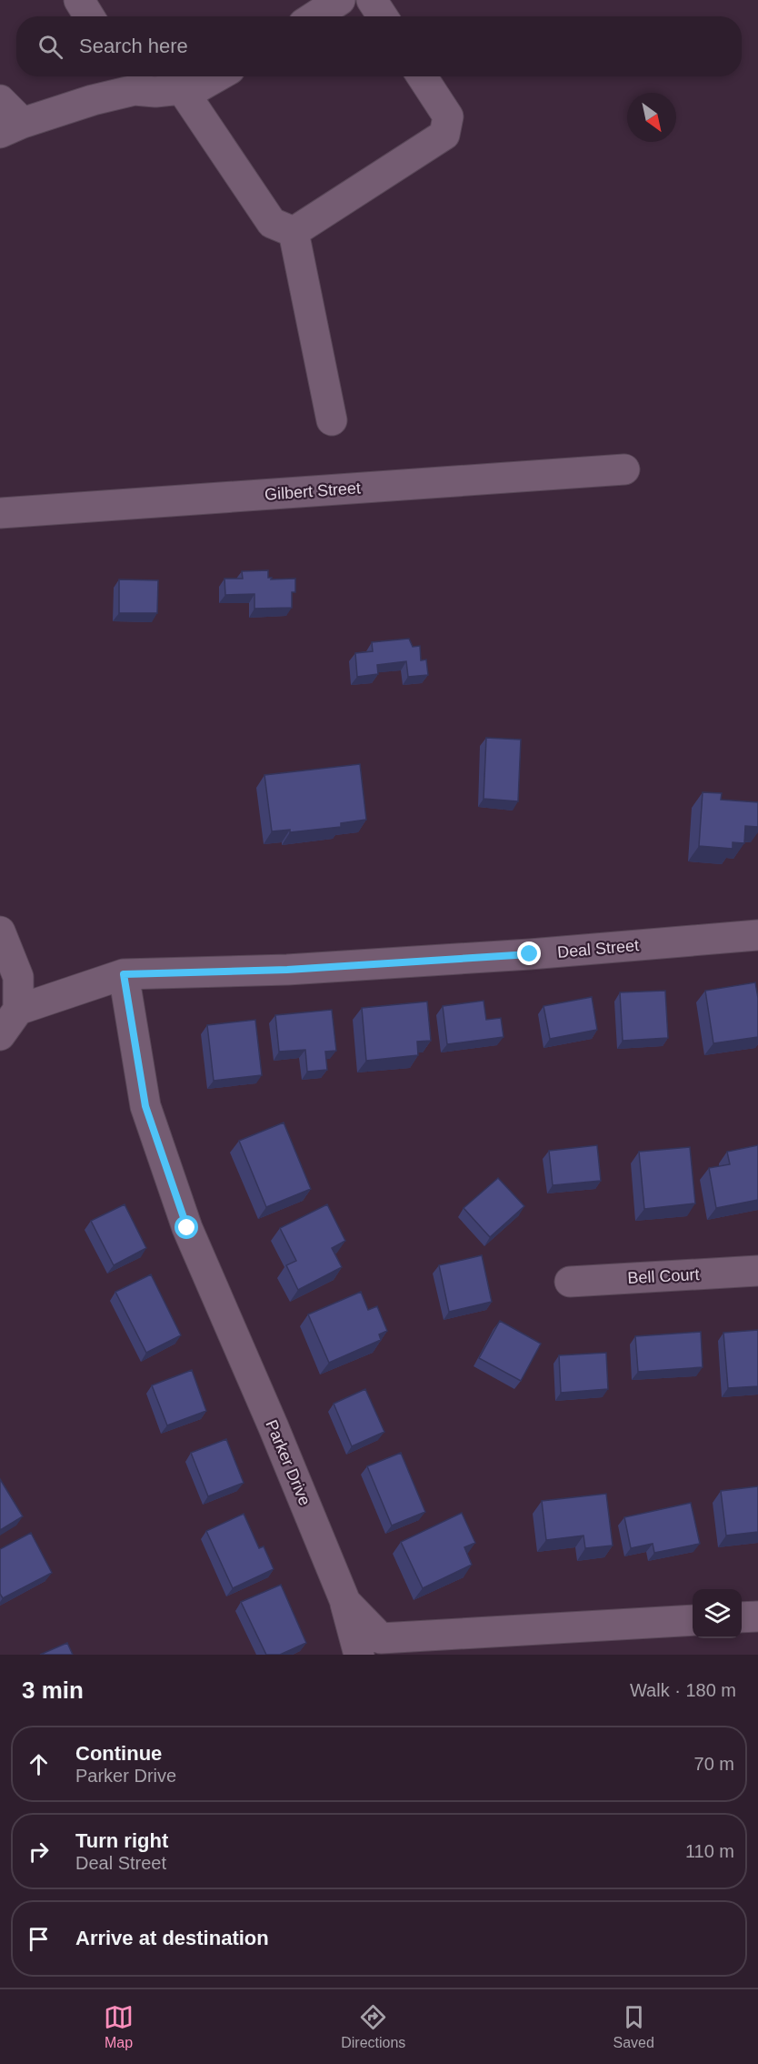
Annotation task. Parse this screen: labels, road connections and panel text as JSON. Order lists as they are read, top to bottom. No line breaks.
{"streets":{"street":["Gilbert Street","Deal Street","Bell Court","Parker Drive"]},"crossings":[["Deal Street","Parker Drive"]],"north":"bottom right","page":{"search":"Search here","heading":["3 min","Walk · 180 m"],"list":[["Continue","Parker Drive","70 m"],["Turn right","Deal Street","110 m"],"Arrive at destination"],"nav":["Map","Directions","Saved"]}}
